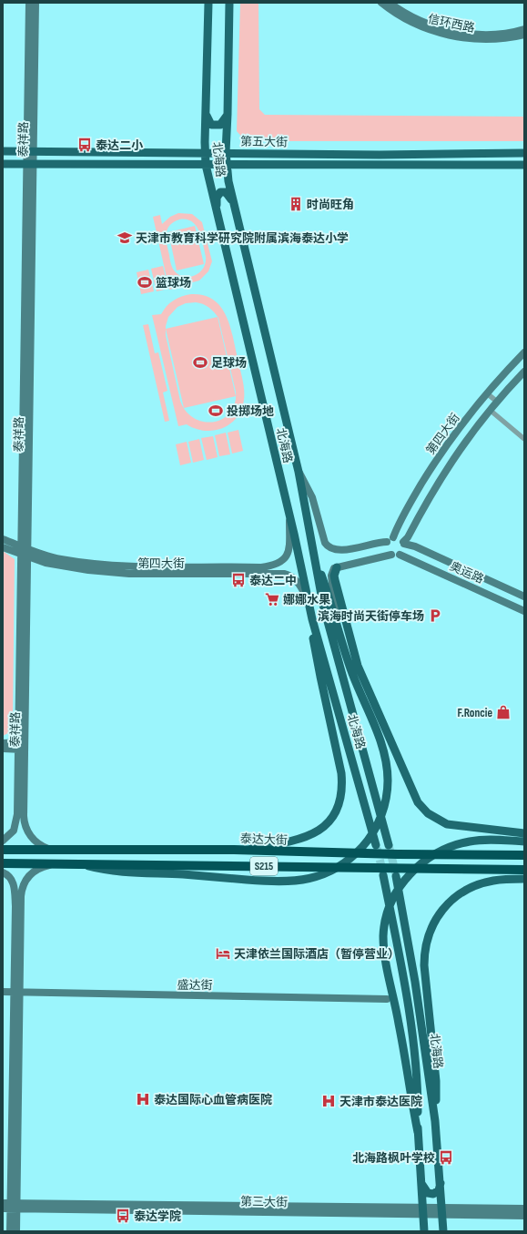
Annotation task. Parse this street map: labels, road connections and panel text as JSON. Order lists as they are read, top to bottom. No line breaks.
{"streets":{"highway":["泰达大街","S215"],"main road":["第五大街","北海路"],"street":["信环西路","泰祥路","第四大街","奥运路","盛达街","第三大街"]},"crossings":[["泰祥路","第五大街"],["泰祥路","第四大街"],["泰祥路","泰达大街"],["第五大街","北海路"],["北海路","第四大街"],["北海路","第三大街"],["第四大街","奥运路"]],"places":{"bus stop":["泰达二小","泰达二中","北海路枫叶学校","泰达学院"],"building":["时尚旺角"],"school or university":["天津市教育科学研究院附属滨海泰达小学"],"sports":["篮球场","足球场","投掷场地"],"supermarket":["娜娜水果"],"parking":["滨海时尚天街停车场"],"shop":["F.Roncie"],"hotel":["天津依兰国际酒店（暂停营业）"],"hospital":["泰达国际心血管病医院","天津市泰达医院"]}}
